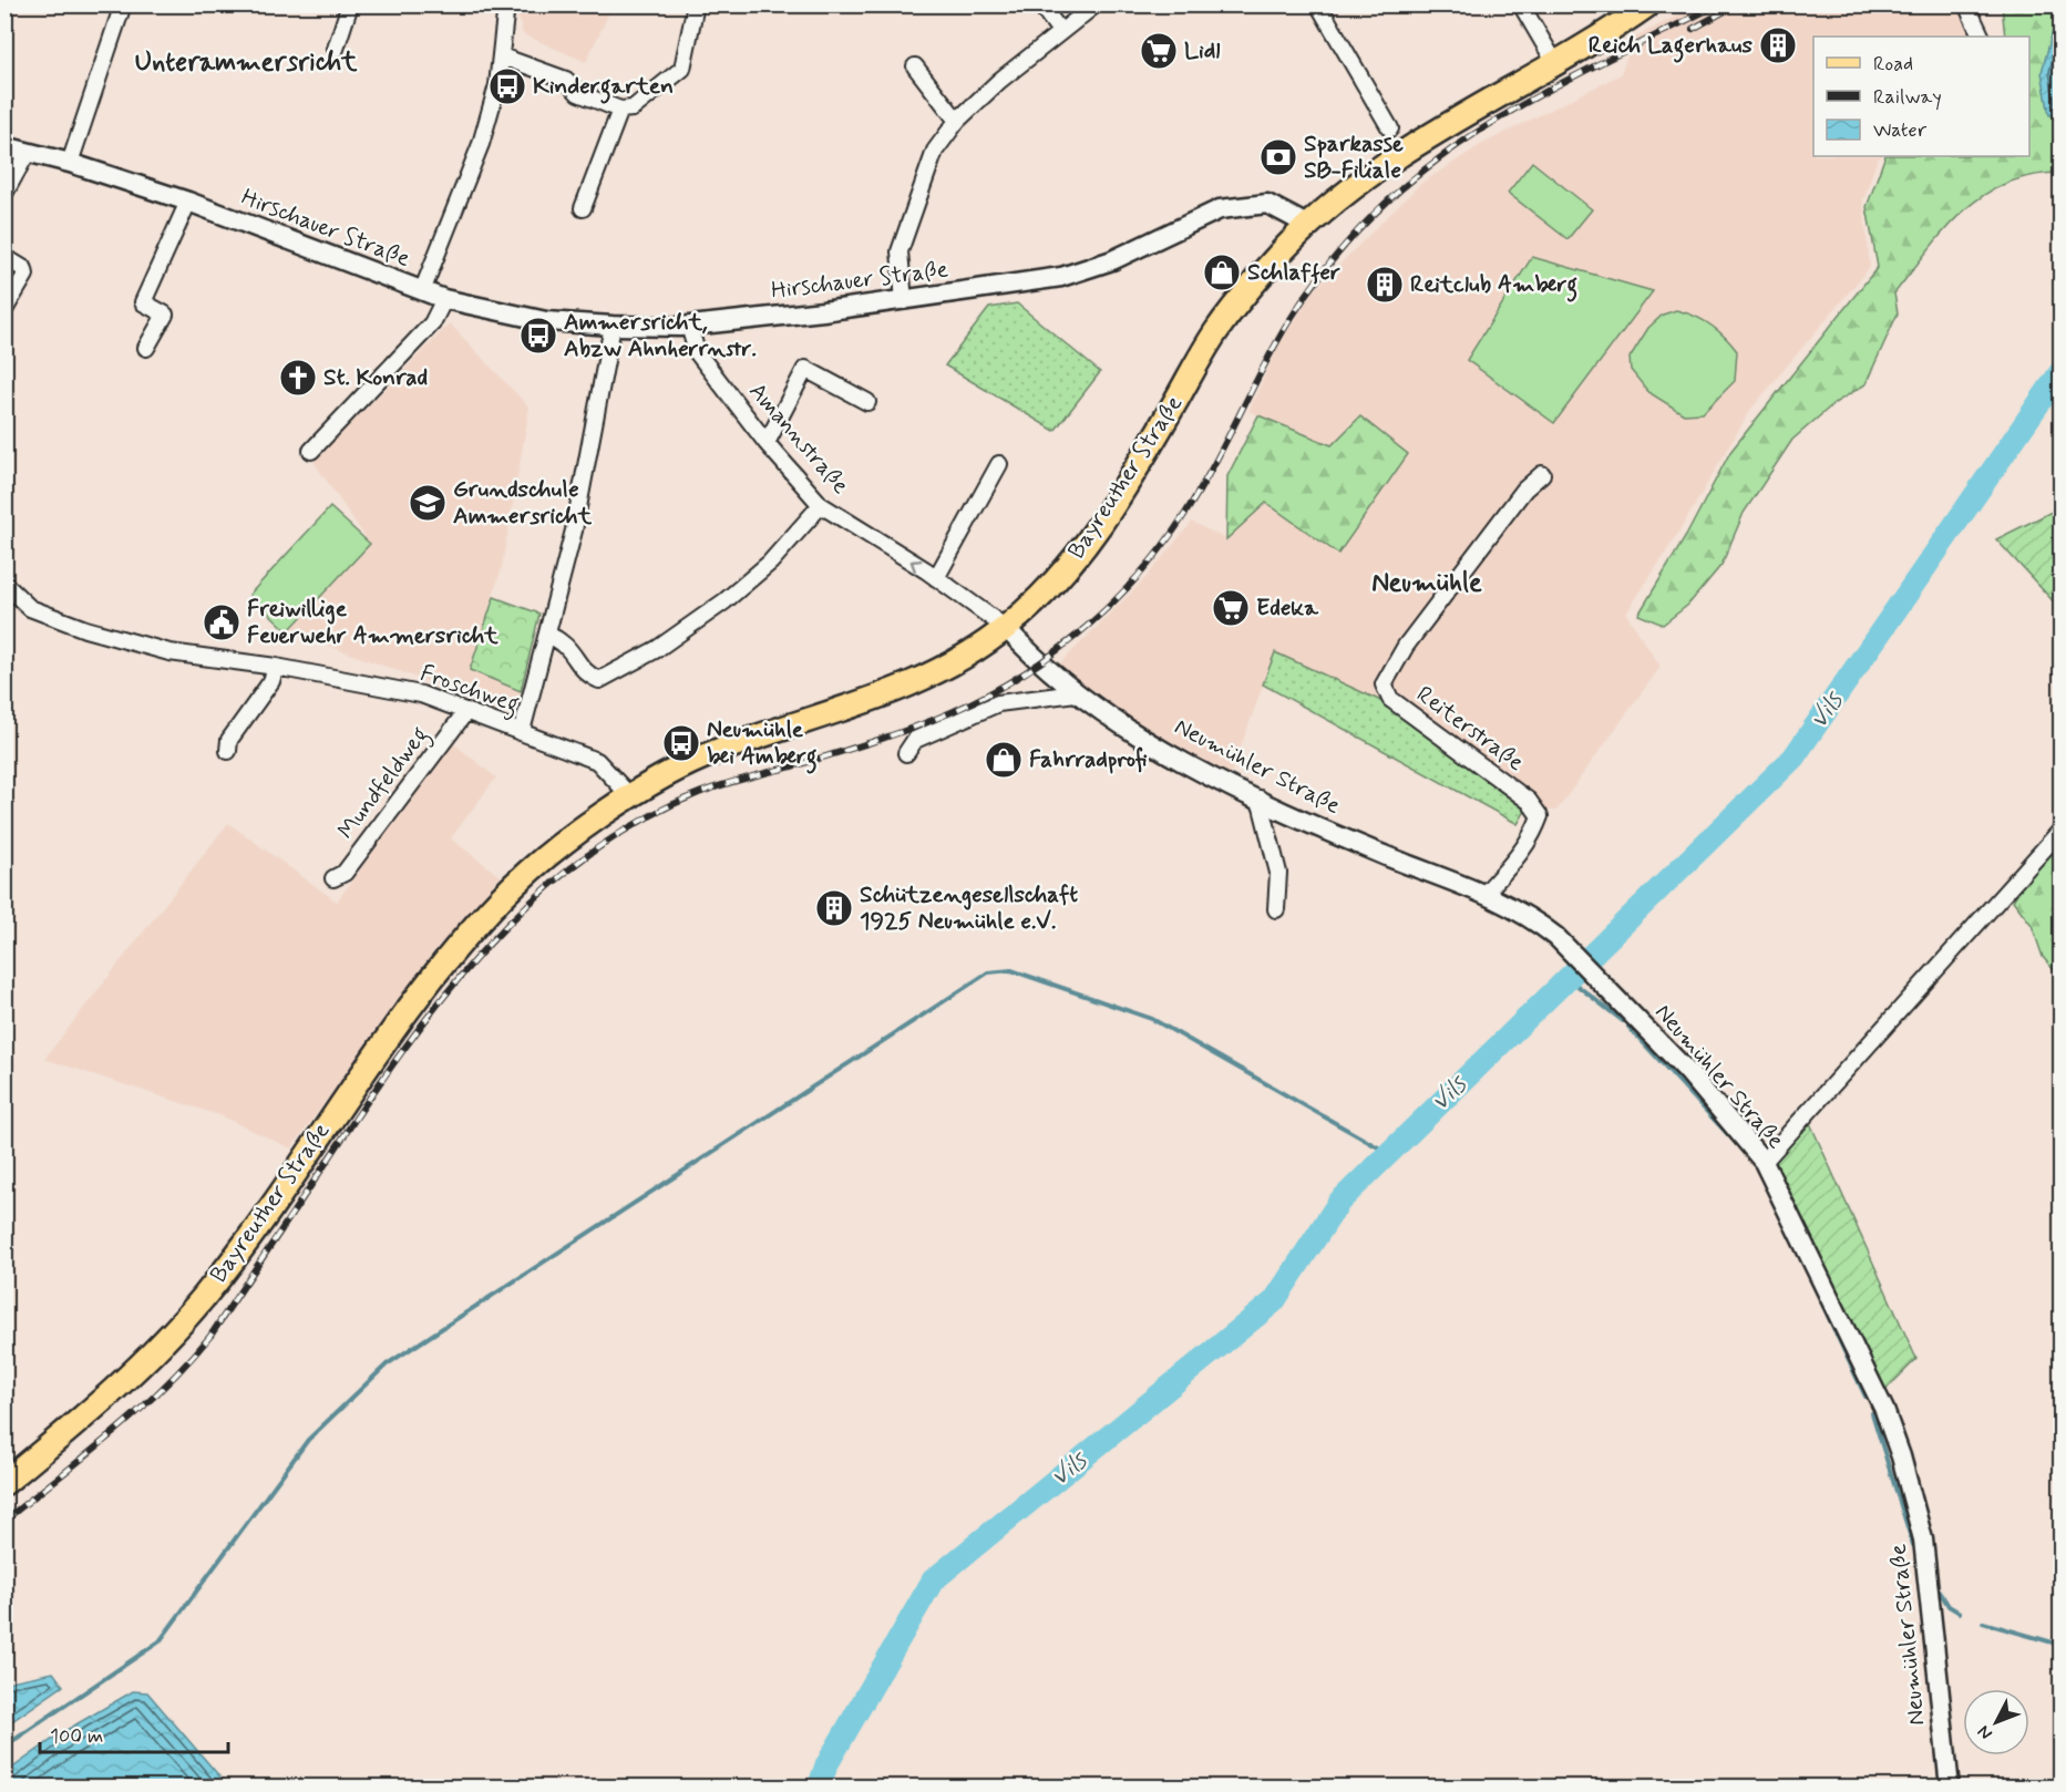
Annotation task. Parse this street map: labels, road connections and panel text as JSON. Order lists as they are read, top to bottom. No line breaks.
{"streets":{"main road":["Bayreuther Straße"],"street":["Hirschauer Straße","Amannstraße","Froschweg","Reiterstraße","Neumühler Straße","Mundfeldweg"]},"crossings":[["Hirschauer Straße","Amannstraße"],["Hirschauer Straße","Bayreuther Straße"],["Amannstraße","Bayreuther Straße"],["Amannstraße","Neumühler Straße"],["Bayreuther Straße","Froschweg"],["Bayreuther Straße","Neumühler Straße"],["Froschweg","Mundfeldweg"],["Reiterstraße","Neumühler Straße"]],"districts":["Unterammersricht","Neumühle"],"water":["Vils"],"places":{"building":["Reich Lagerhaus","Reitclub Amberg","Schützengesellschaft 1925 Neumühle e.V."],"supermarket":["Lidl","Edeka"],"bus stop":["Kindergarten","Ammersricht, Abzw Ahnherrnstr.","Neumühle bei Amberg"],"bank":["Sparkasse SB-Filiale"],"shop":["Schlaffer","Fahrradprofi"],"church":["St. Konrad"],"school or university":["Grundschule Ammersricht"],"public building":["Freiwillige Feuerwehr Ammersricht"]},"legend":["Road","Railway","Water"],"scale_bar":"100 m","north":"bottom left"}
